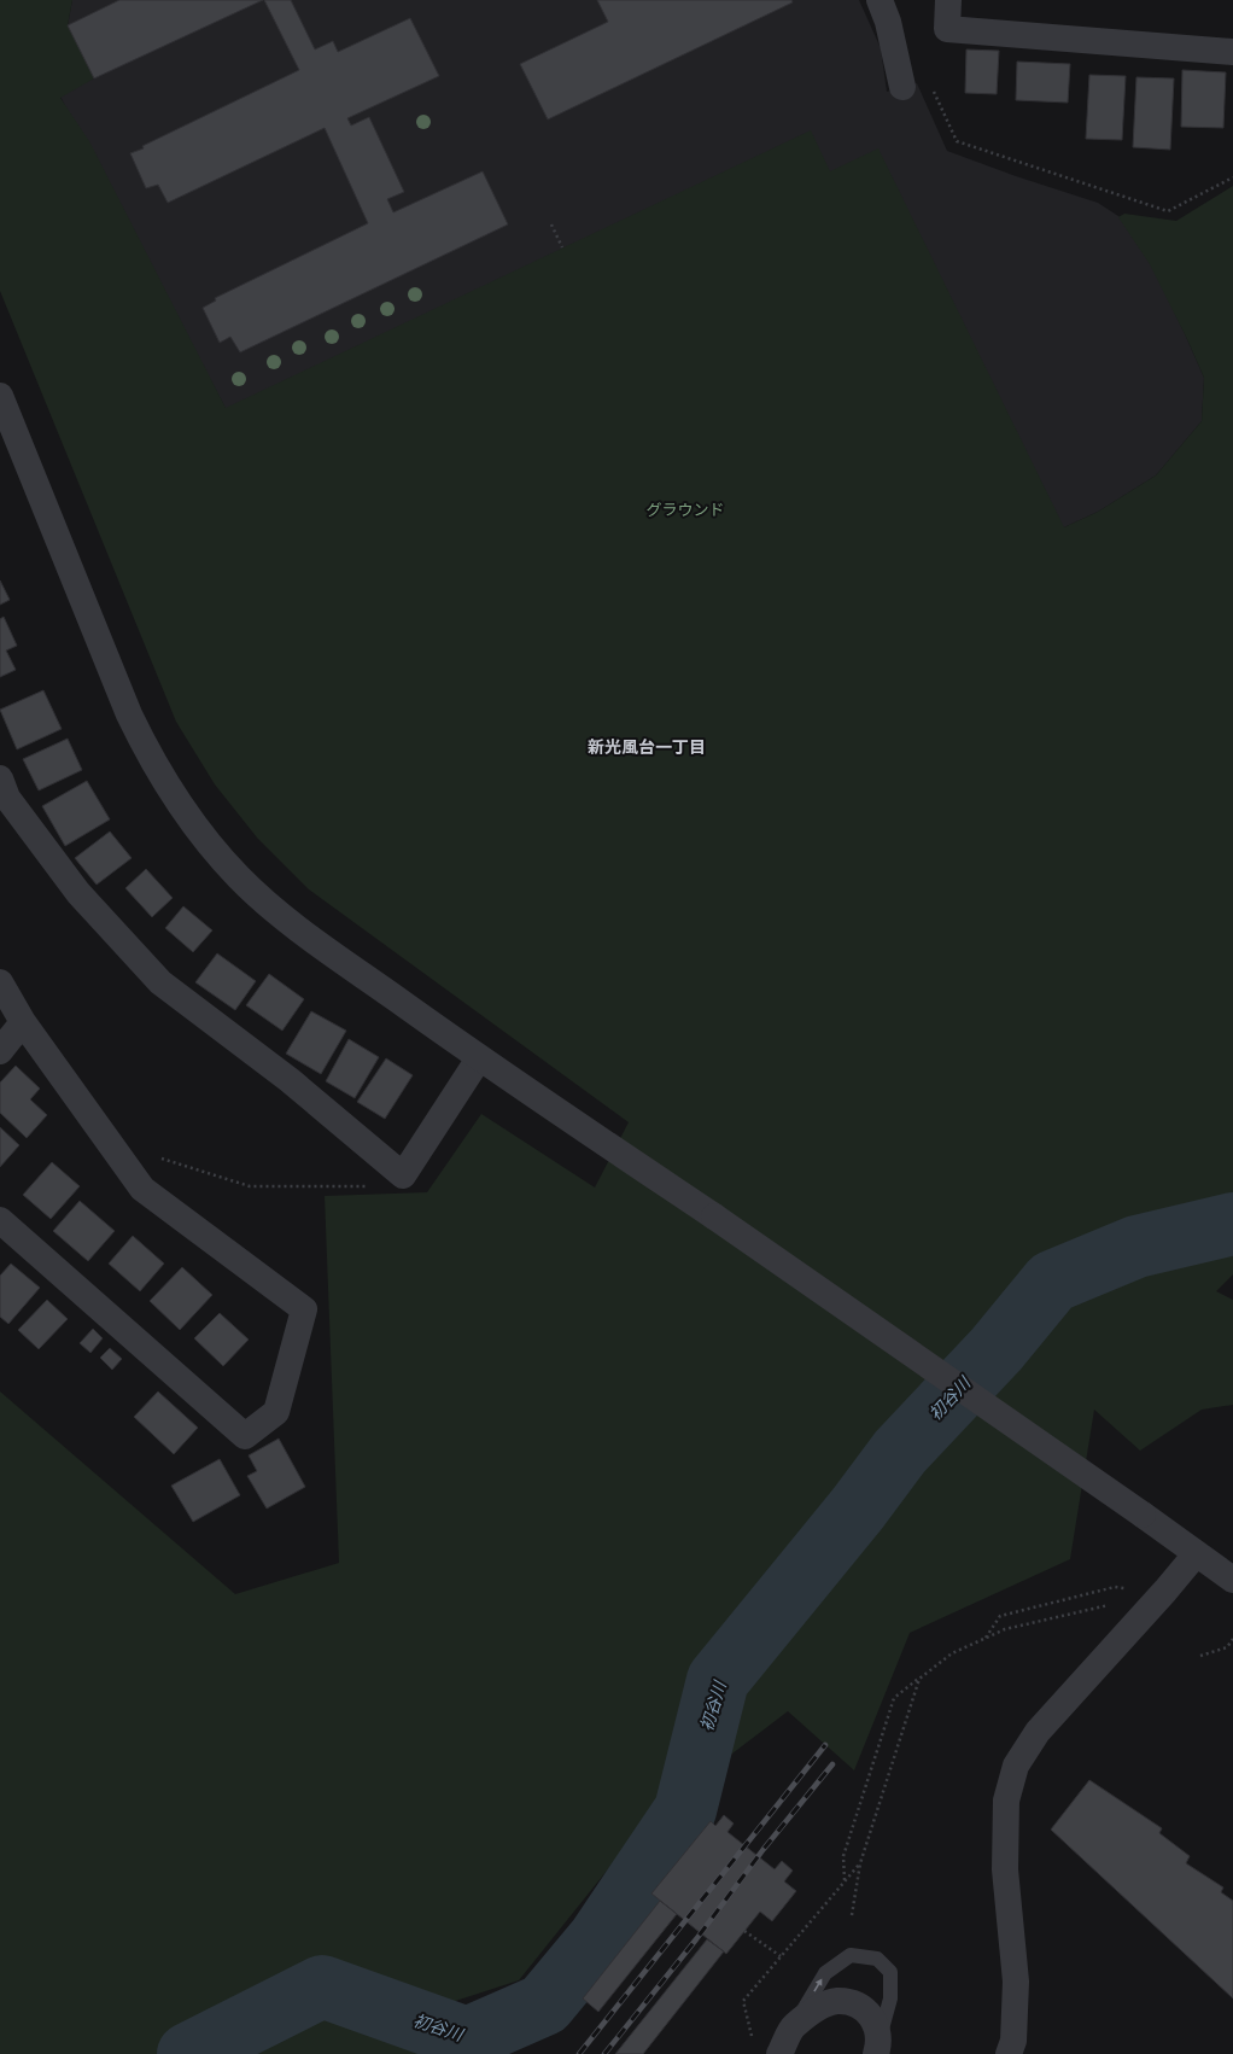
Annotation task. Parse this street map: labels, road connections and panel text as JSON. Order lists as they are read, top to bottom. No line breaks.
{"districts":["新光風台一丁目"],"water":["初谷川"],"parks":["グラウンド"]}
